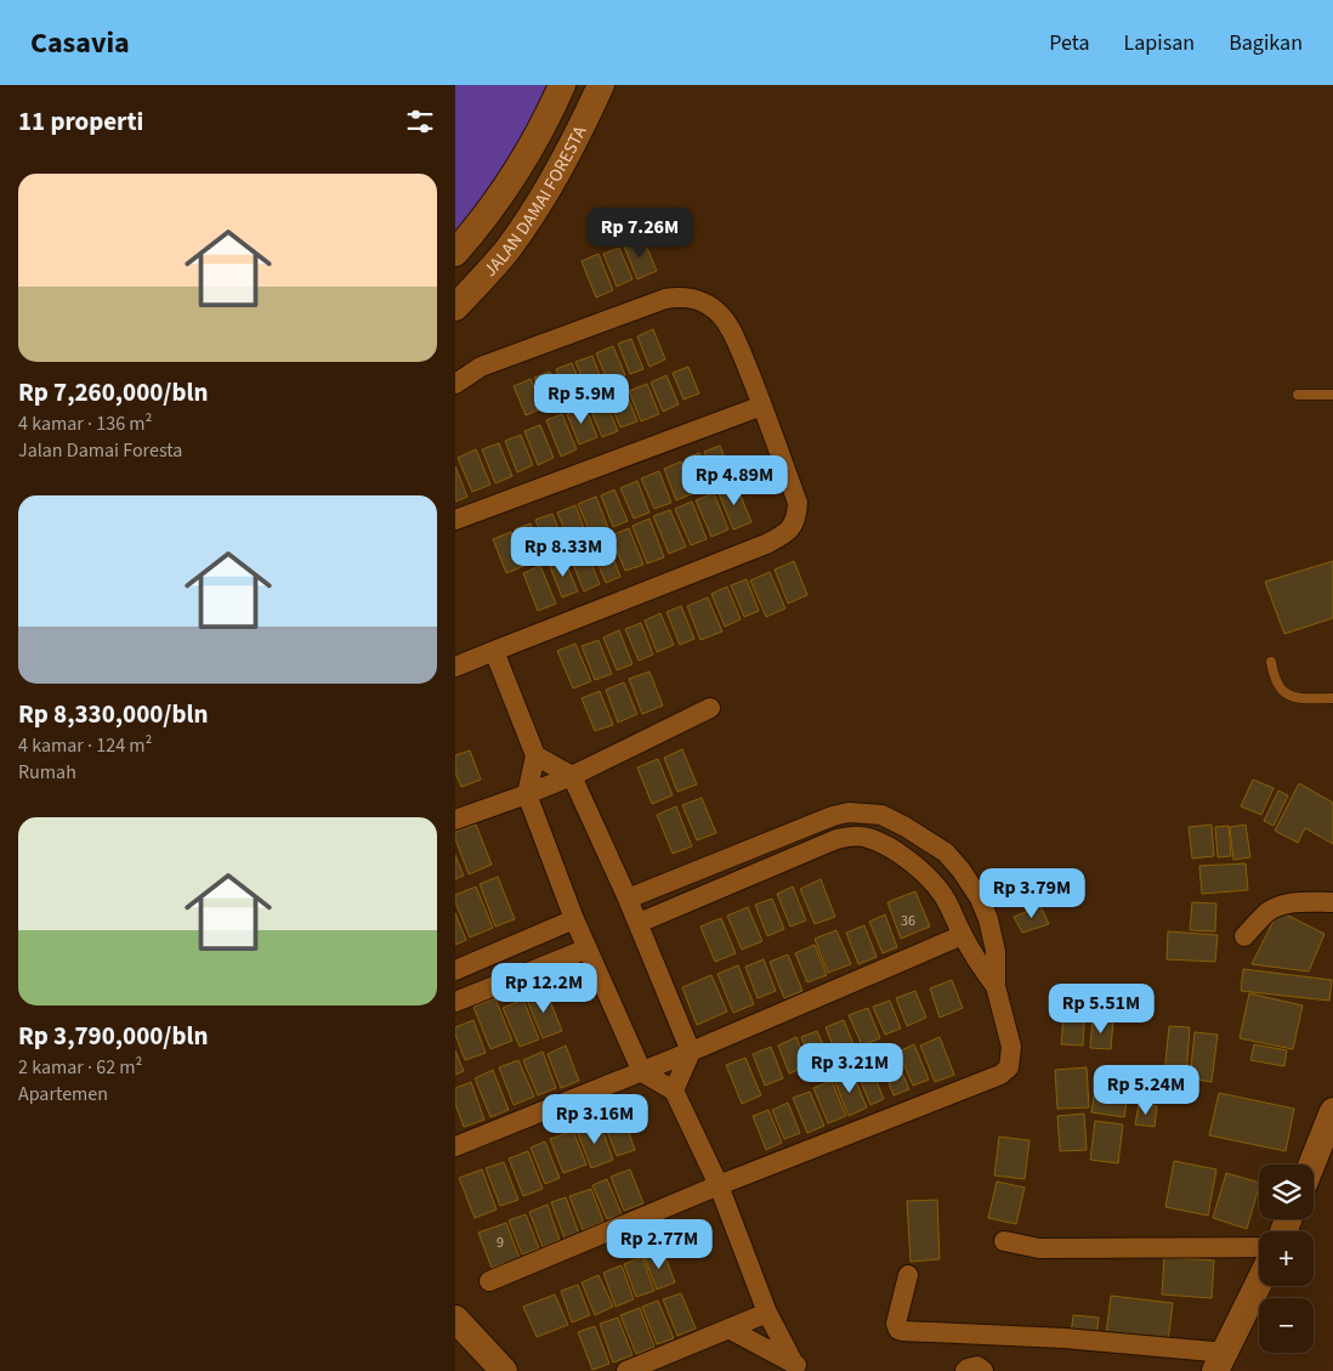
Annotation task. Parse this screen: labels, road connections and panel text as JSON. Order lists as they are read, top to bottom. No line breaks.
{"streets":{"main road":["JALAN DAMAI FORESTA"]},"house_numbers":["36","9"],"page":{"header":"Casavia","nav":["Peta","Lapisan","Bagikan"],"heading":"11 properti","list":[{"name":"Rp 7,260,000/bln","note":"4 kamar · 136 m² · Jalan Damai Foresta"},{"name":"Rp 8,330,000/bln","note":"4 kamar · 124 m² · Rumah"},{"name":"Rp 3,790,000/bln","note":"2 kamar · 62 m² · Apartemen"}],"price":["Rp 7.26M","Rp 5.9M","Rp 4.89M","Rp 8.33M","Rp 3.79M","Rp 12.2M","Rp 5.51M","Rp 3.21M","Rp 5.24M","Rp 3.16M","Rp 2.77M"],"map_buttons":["+","−"]}}
